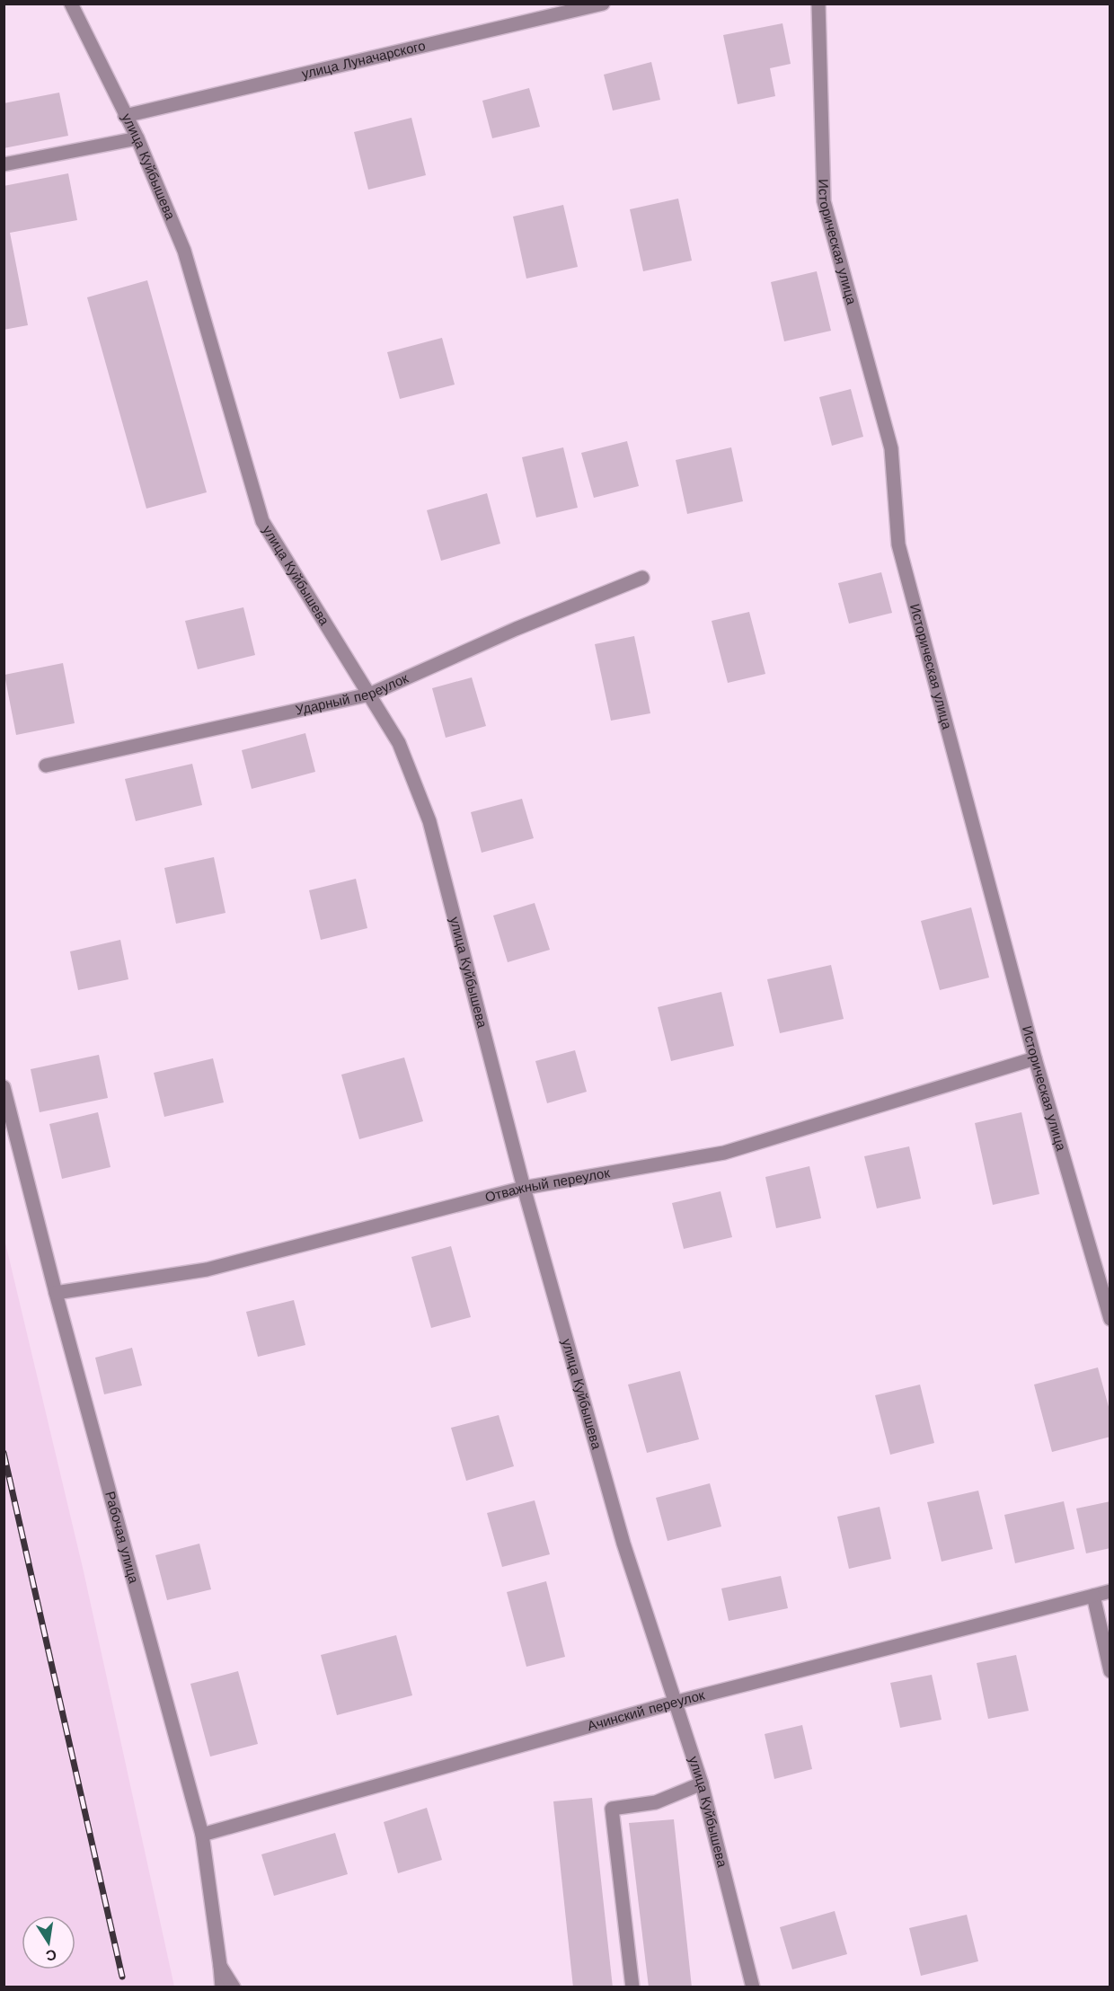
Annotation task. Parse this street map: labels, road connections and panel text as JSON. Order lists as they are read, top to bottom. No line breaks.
{"streets":{"street":["улица Луначарского","улица Куйбышева","Историческая улица","Ударный переулок","Отважный переулок","Рабочая улица","Ачинский переулок"]},"crossings":[["улица Луначарского","улица Куйбышева"],["улица Куйбышева","Ударный переулок"],["улица Куйбышева","Отважный переулок"],["улица Куйбышева","Ачинский переулок"],["Историческая улица","Отважный переулок"],["Отважный переулок","Рабочая улица"],["Рабочая улица","Ачинский переулок"]],"north":"bottom"}
